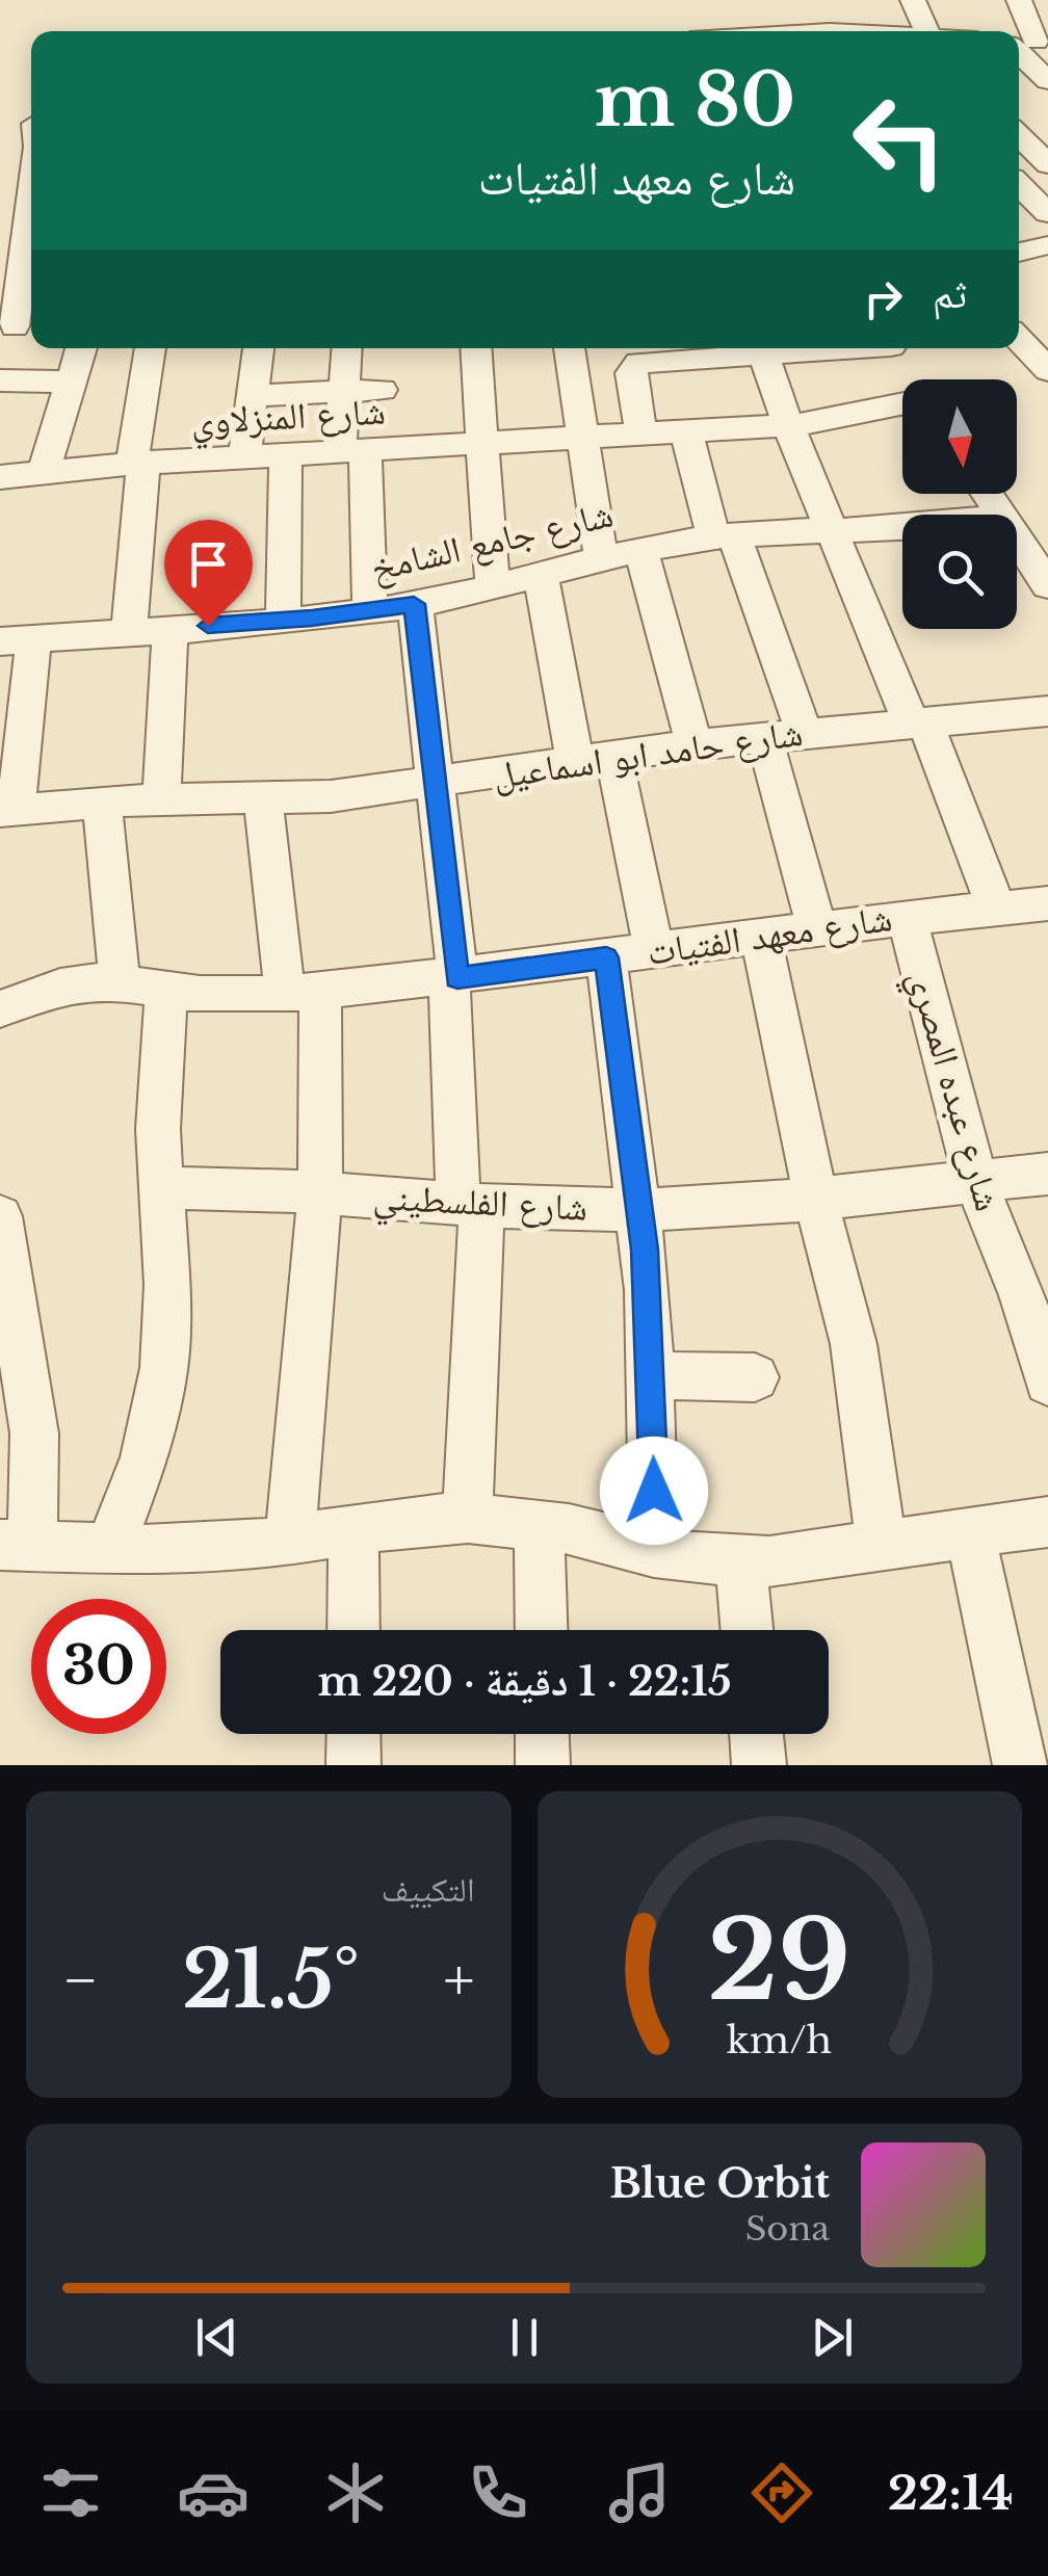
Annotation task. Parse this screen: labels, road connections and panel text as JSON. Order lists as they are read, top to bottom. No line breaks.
{"streets":{"street":["شارع المنزلاوي","شارع جامع الشامخ","شارع حامد ابو اسماعيل","شارع معهد الفتيات","شارع عبده المصري","شارع الفلسطيني"]},"crossings":[["شارع معهد الفتيات","شارع عبده المصري"],["شارع عبده المصري","شارع الفلسطيني"]],"north":"bottom","page":{"turn":["80 m","شارع معهد الفتيات"],"then":"ثم","limit":"30","trip":"22:15 · 1 دقيقة · 220 m","tile":"التكييف","heat":["−","21.5°","+"],"song":["Blue Orbit","Sona"],"tabs":"22:14","gauge":["29","km/h"]}}
